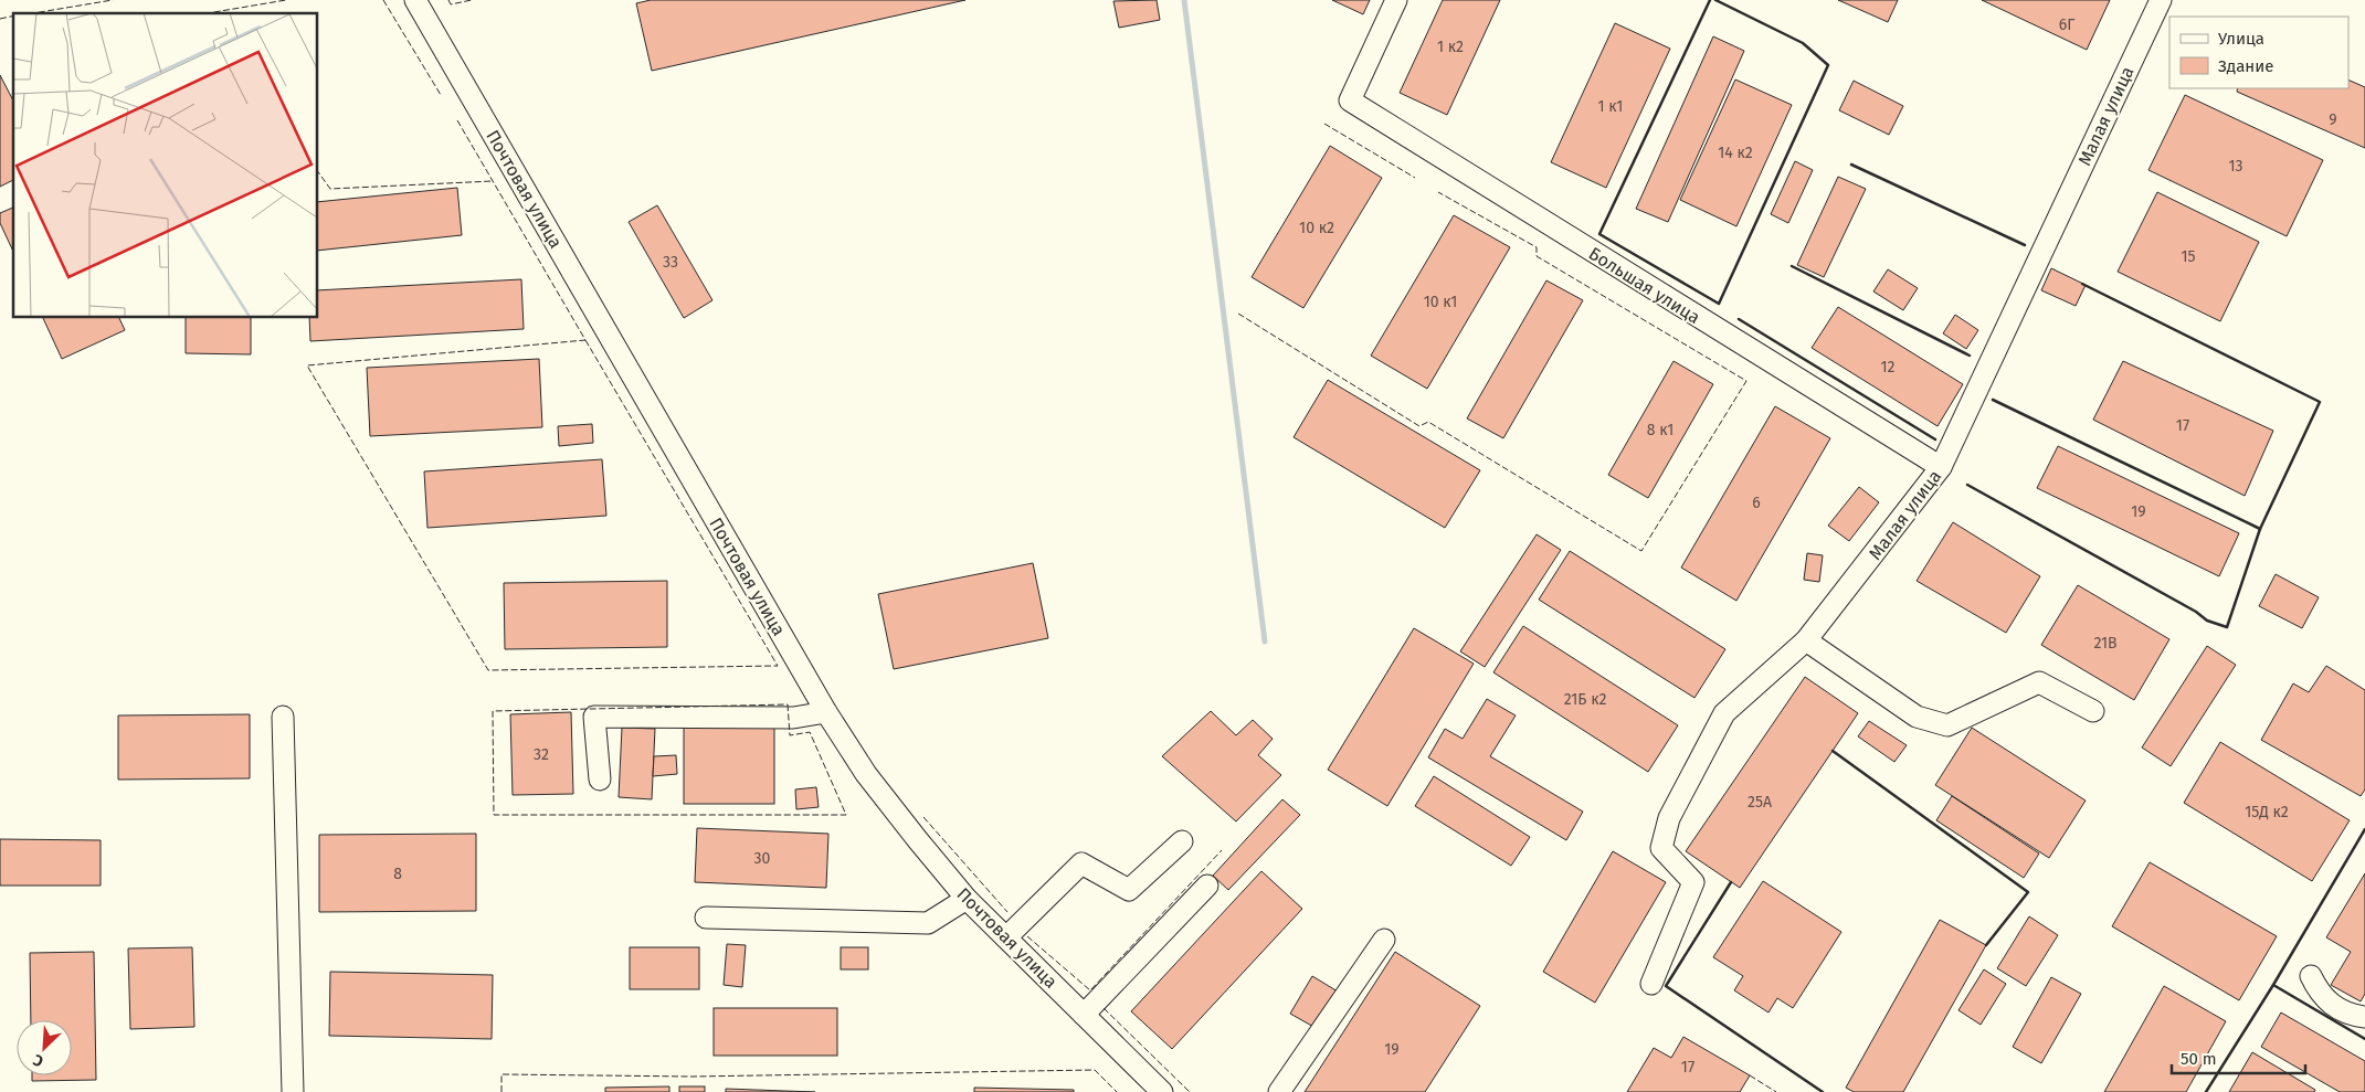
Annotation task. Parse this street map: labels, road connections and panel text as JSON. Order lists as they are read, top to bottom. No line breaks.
{"streets":{"street":["Малая улица","Почтовая улица","Большая улица"]},"crossings":[["Малая улица","Большая улица"]],"house_numbers":["6Г","1 к2","1 к1","9","14 к2","13","10 к2","15","33","10 к1","12","17","8 к1","6","19","21В","21Б к2","32","25А","15Д к2","30","8","19","17"],"legend":["Улица","Здание"],"scale_bar":"50 m","north":"bottom left"}
